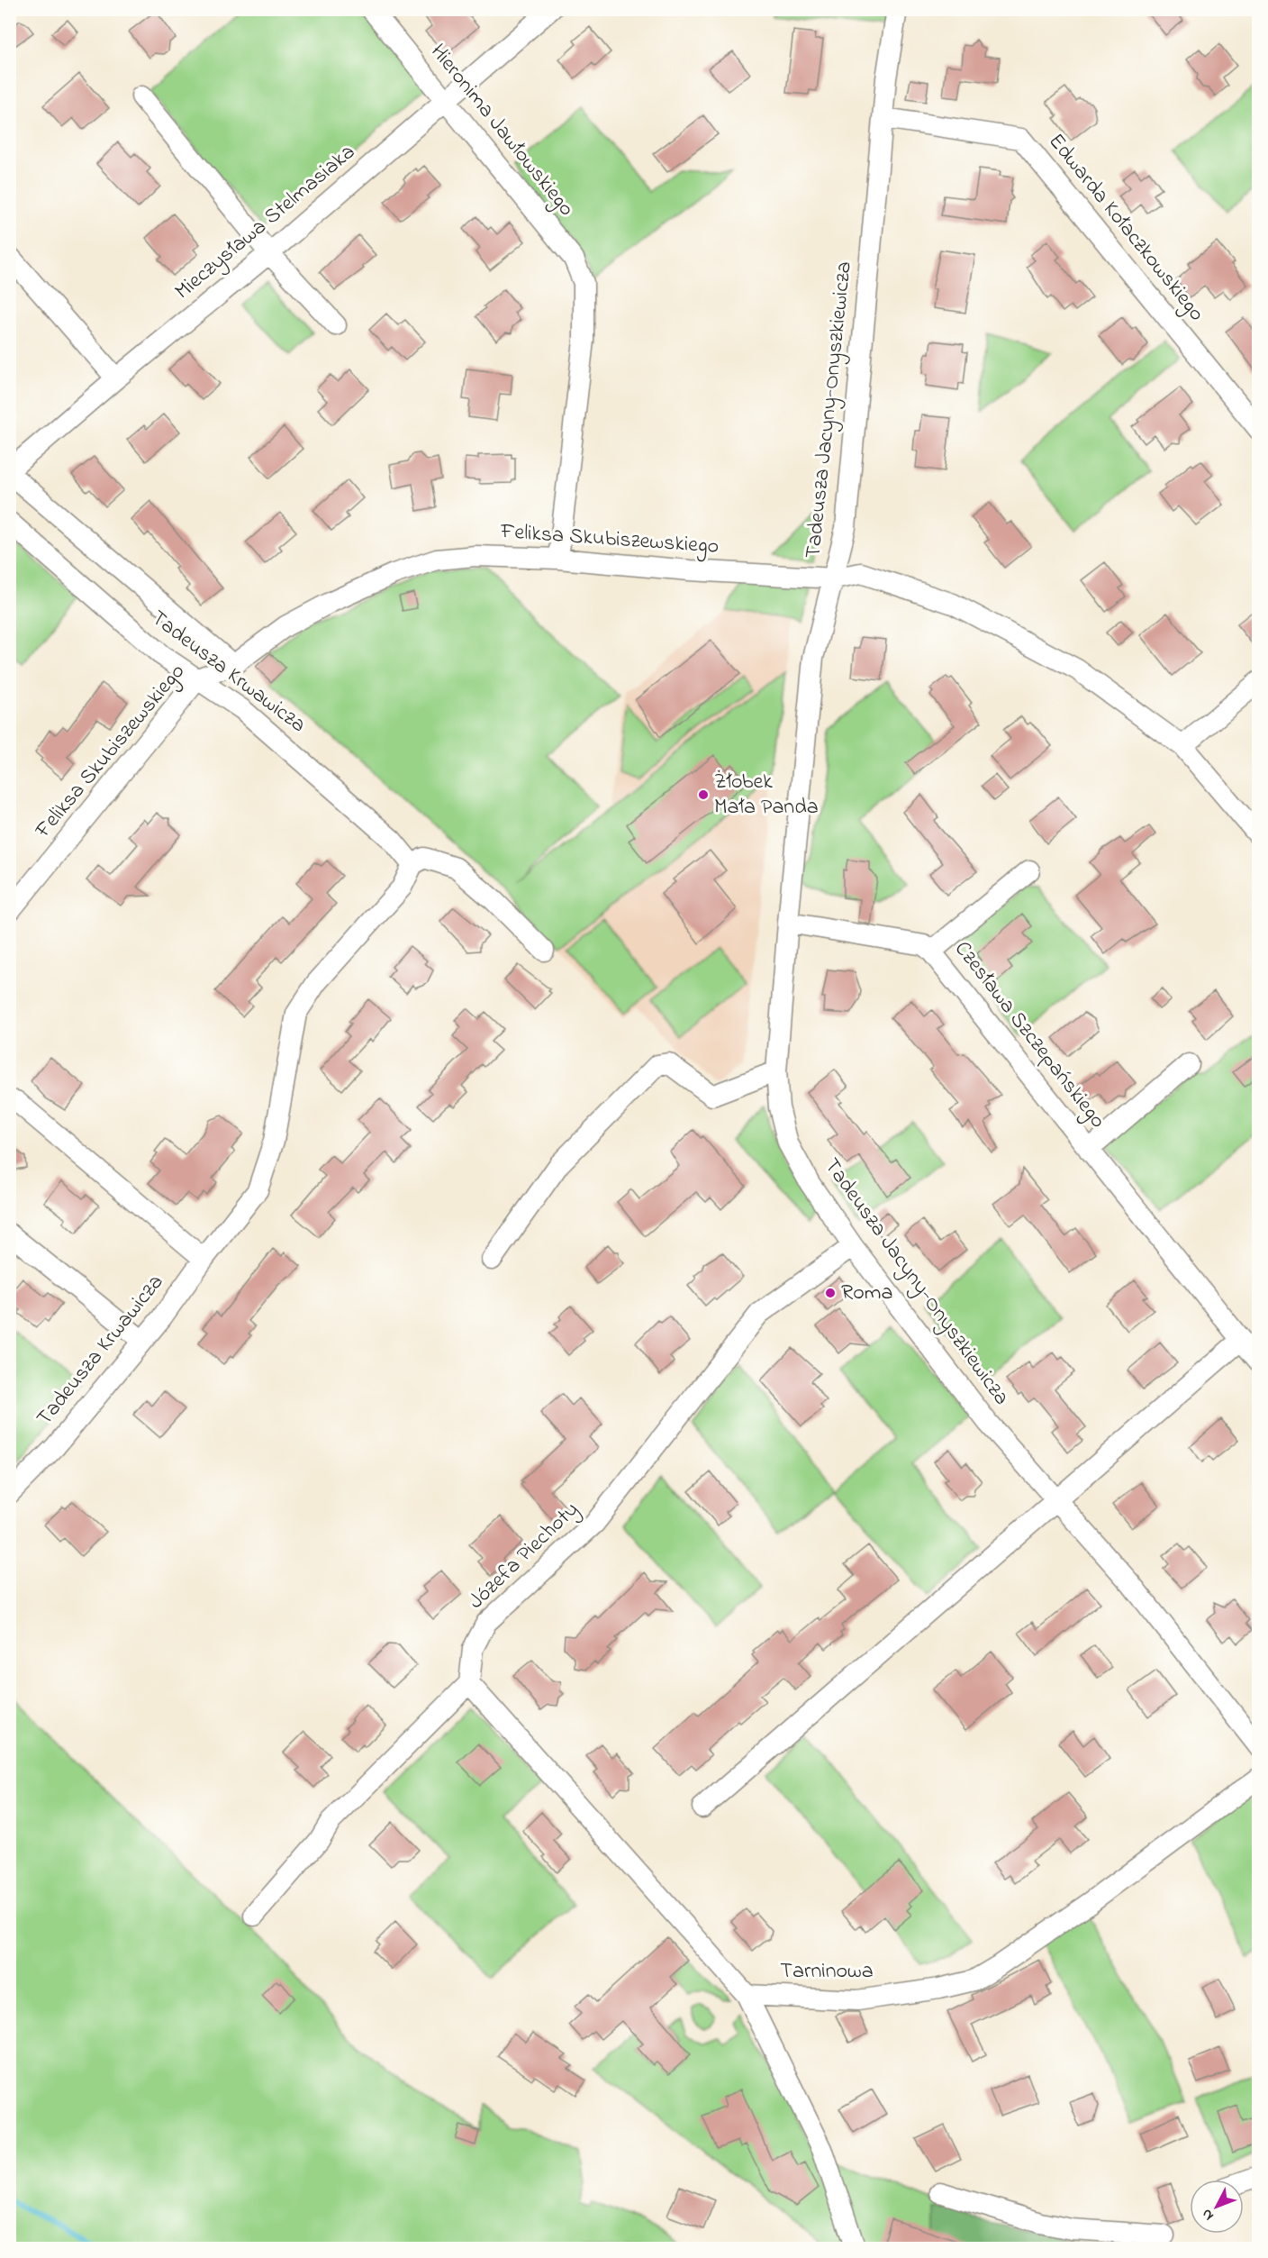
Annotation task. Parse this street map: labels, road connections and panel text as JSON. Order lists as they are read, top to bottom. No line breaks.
{"streets":{"street":["Hieronima Jawłowskiego","Mieczysława Stelmasiaka","Edwarda Kołaczkowskiego","Tadeusza Jacyny-Onyszkiewicza","Feliksa Skubiszewskiego","Tadeusza Krwawicza","Czesława Szczepańskiego","Józefa Piechoty","Tarninowa"]},"crossings":[["Hieronima Jawłowskiego","Mieczysława Stelmasiaka"],["Hieronima Jawłowskiego","Feliksa Skubiszewskiego"],["Edwarda Kołaczkowskiego","Tadeusza Jacyny-Onyszkiewicza"],["Tadeusza Jacyny-Onyszkiewicza","Feliksa Skubiszewskiego"],["Tadeusza Jacyny-Onyszkiewicza","Czesława Szczepańskiego"],["Tadeusza Jacyny-Onyszkiewicza","Józefa Piechoty"],["Feliksa Skubiszewskiego","Tadeusza Krwawicza"]],"places":["Żłobek Mała Panda","Roma"],"north":"bottom left"}
